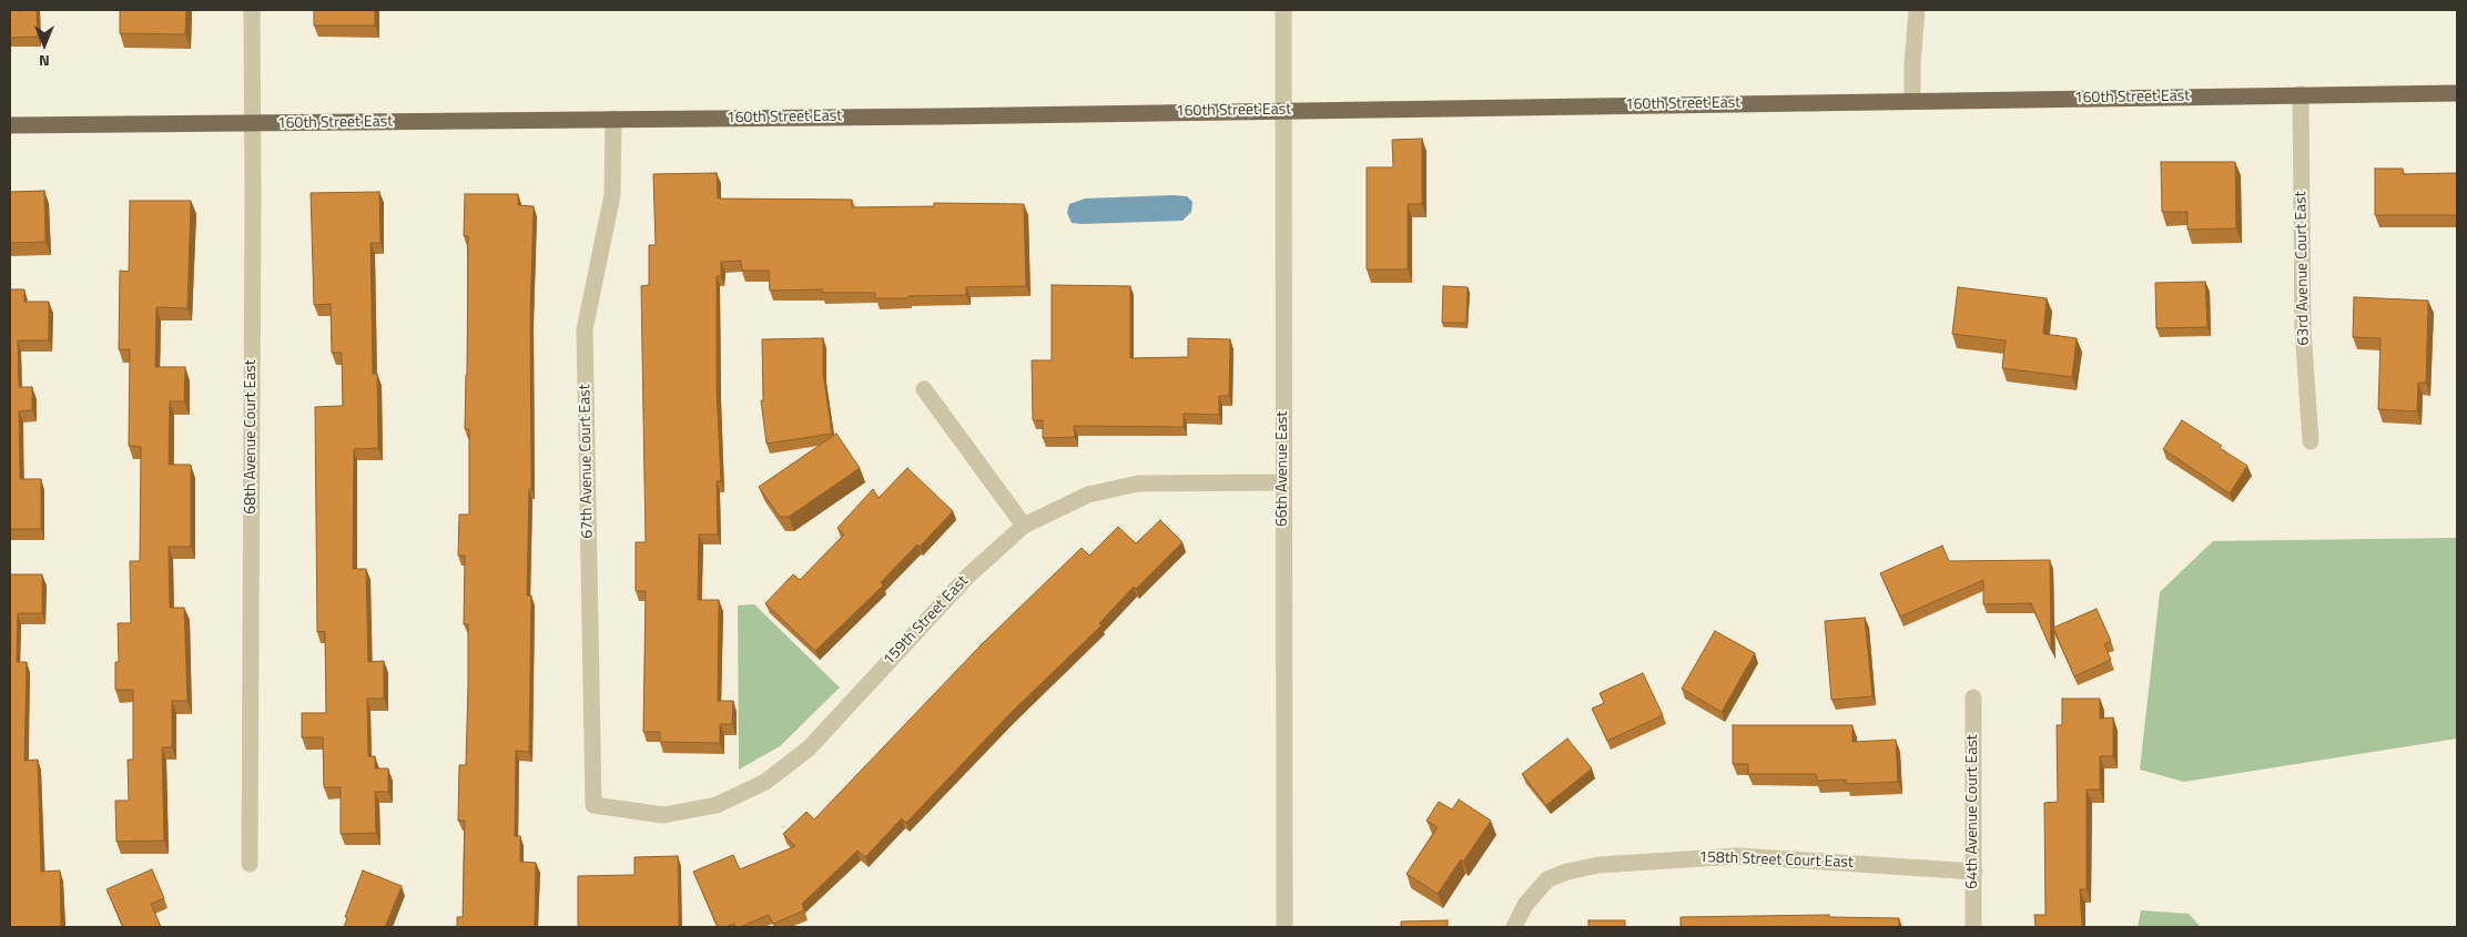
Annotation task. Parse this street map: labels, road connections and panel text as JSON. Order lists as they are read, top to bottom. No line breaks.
{"streets":{"main road":["160th Street East"],"street":["63rd Avenue Court East","68th Avenue Court East","67th Avenue Court East","66th Avenue East","159th Street East","64th Avenue Court East","158th Street Court East"]},"crossings":[["160th Street East","63rd Avenue Court East"],["160th Street East","68th Avenue Court East"],["160th Street East","67th Avenue Court East"],["160th Street East","66th Avenue East"],["67th Avenue Court East","159th Street East"],["66th Avenue East","159th Street East"],["64th Avenue Court East","158th Street Court East"]],"north":"bottom"}
